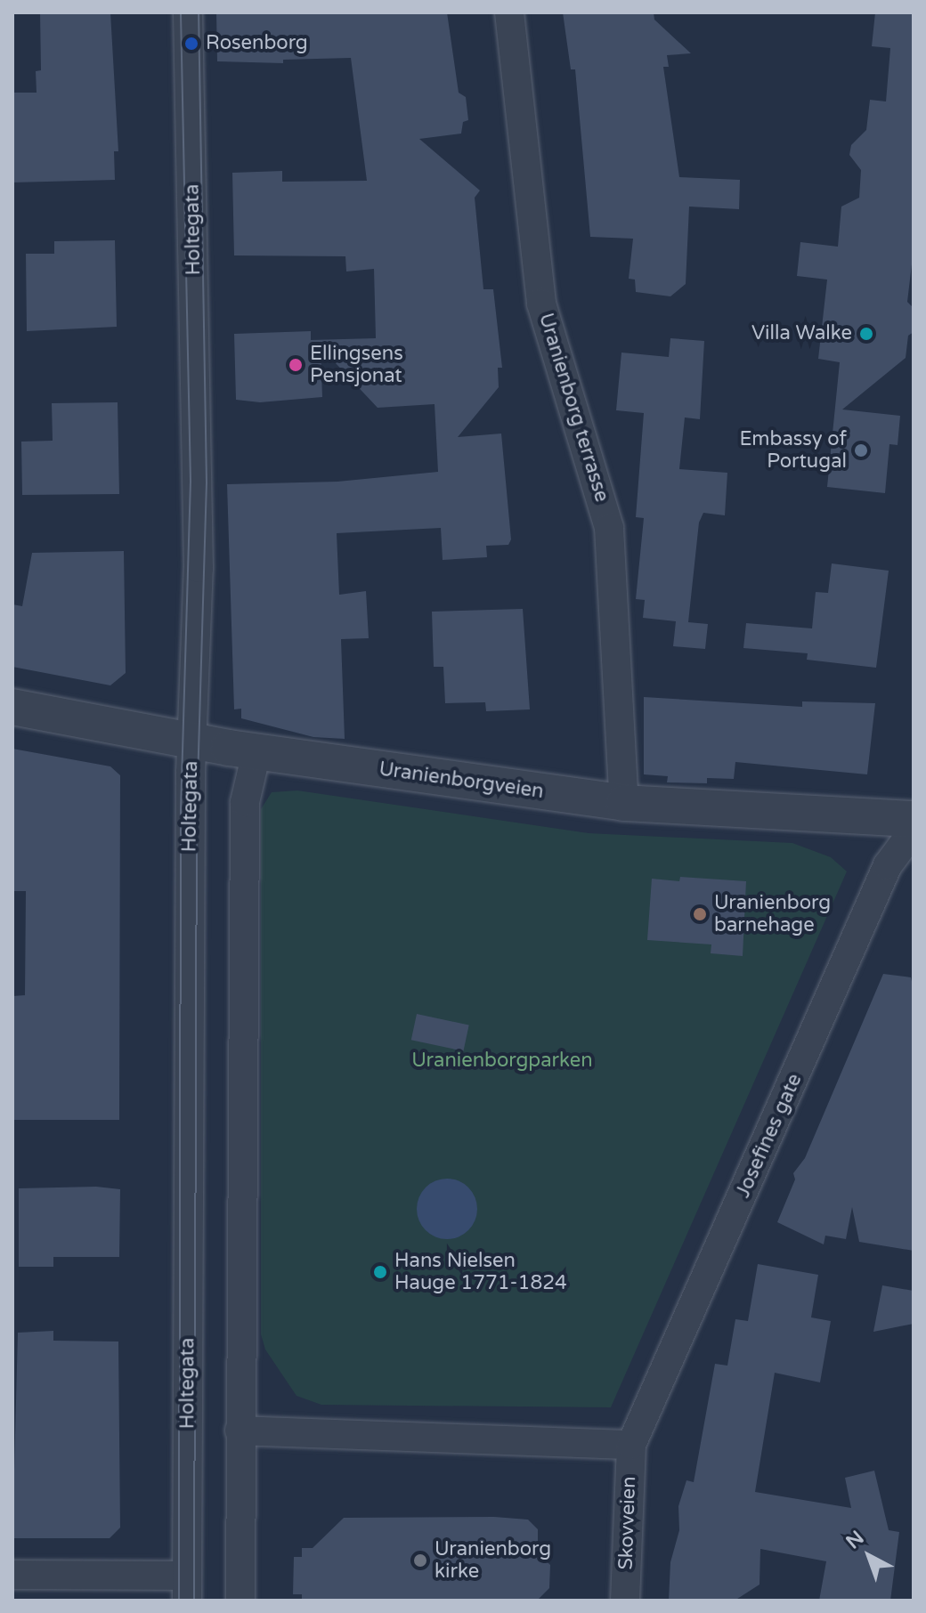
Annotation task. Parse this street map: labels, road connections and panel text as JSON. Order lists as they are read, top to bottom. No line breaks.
{"streets":{"street":["Holtegata","Uranienborg terrasse","Uranienborgveien","Josefines gate","Skovveien"]},"crossings":[["Holtegata","Uranienborgveien"],["Uranienborg terrasse","Uranienborgveien"],["Josefines gate","Skovveien"]],"parks":["Uranienborgparken"],"places":["Rosenborg","Villa Walke","Ellingsens Pensjonat","Embassy of Portugal","Uranienborg barnehage","Hans Nielsen Hauge 1771-1824","Uranienborg kirke"],"north":"top left"}
